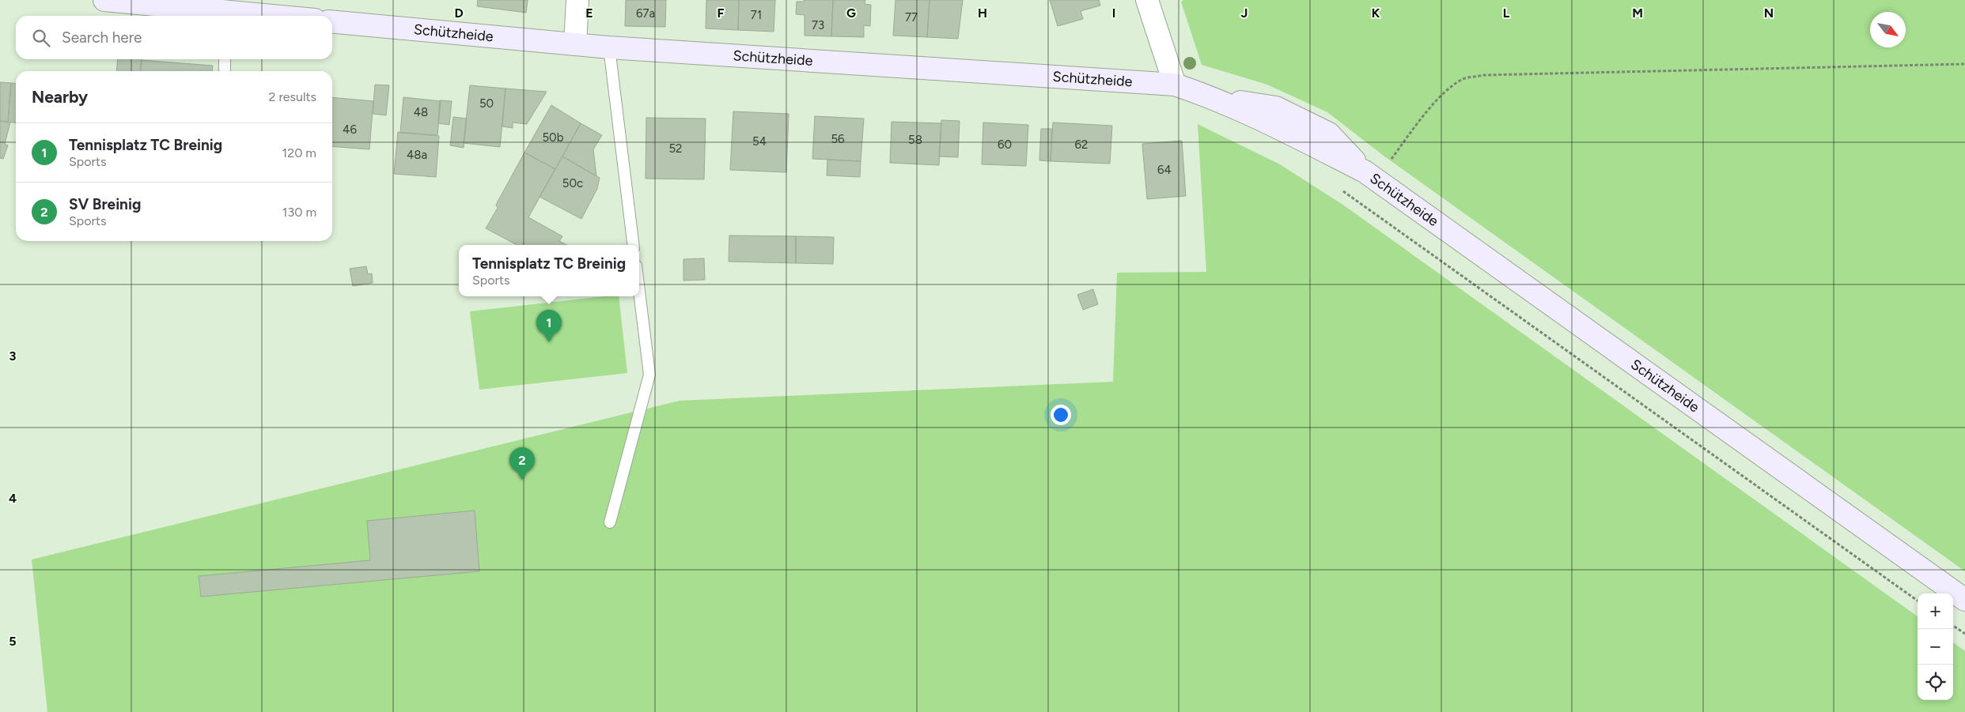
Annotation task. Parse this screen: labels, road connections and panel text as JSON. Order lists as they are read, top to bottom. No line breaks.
{"streets":{"street":["Schützheide"]},"house_numbers":["67a","71","77","73","50","48","46","50b","56","58","54","60","62","52","48a","64","50c"],"north":"bottom right","page":{"search":"Search here","heading":["Nearby","2 results"],"list":[{"mark":"1","name":"Tennisplatz TC Breinig","note":"Sports","value":"120 m"},{"mark":"2","name":"SV Breinig","note":"Sports","value":"130 m"}],"popup":["Tennisplatz TC Breinig","Sports"],"pins":["1","2"],"map_buttons":["+","−"]},"grid":{"columns":["D","E","F","G","H","I","J","K","L","M","N"],"rows":["3","4","5"]}}
